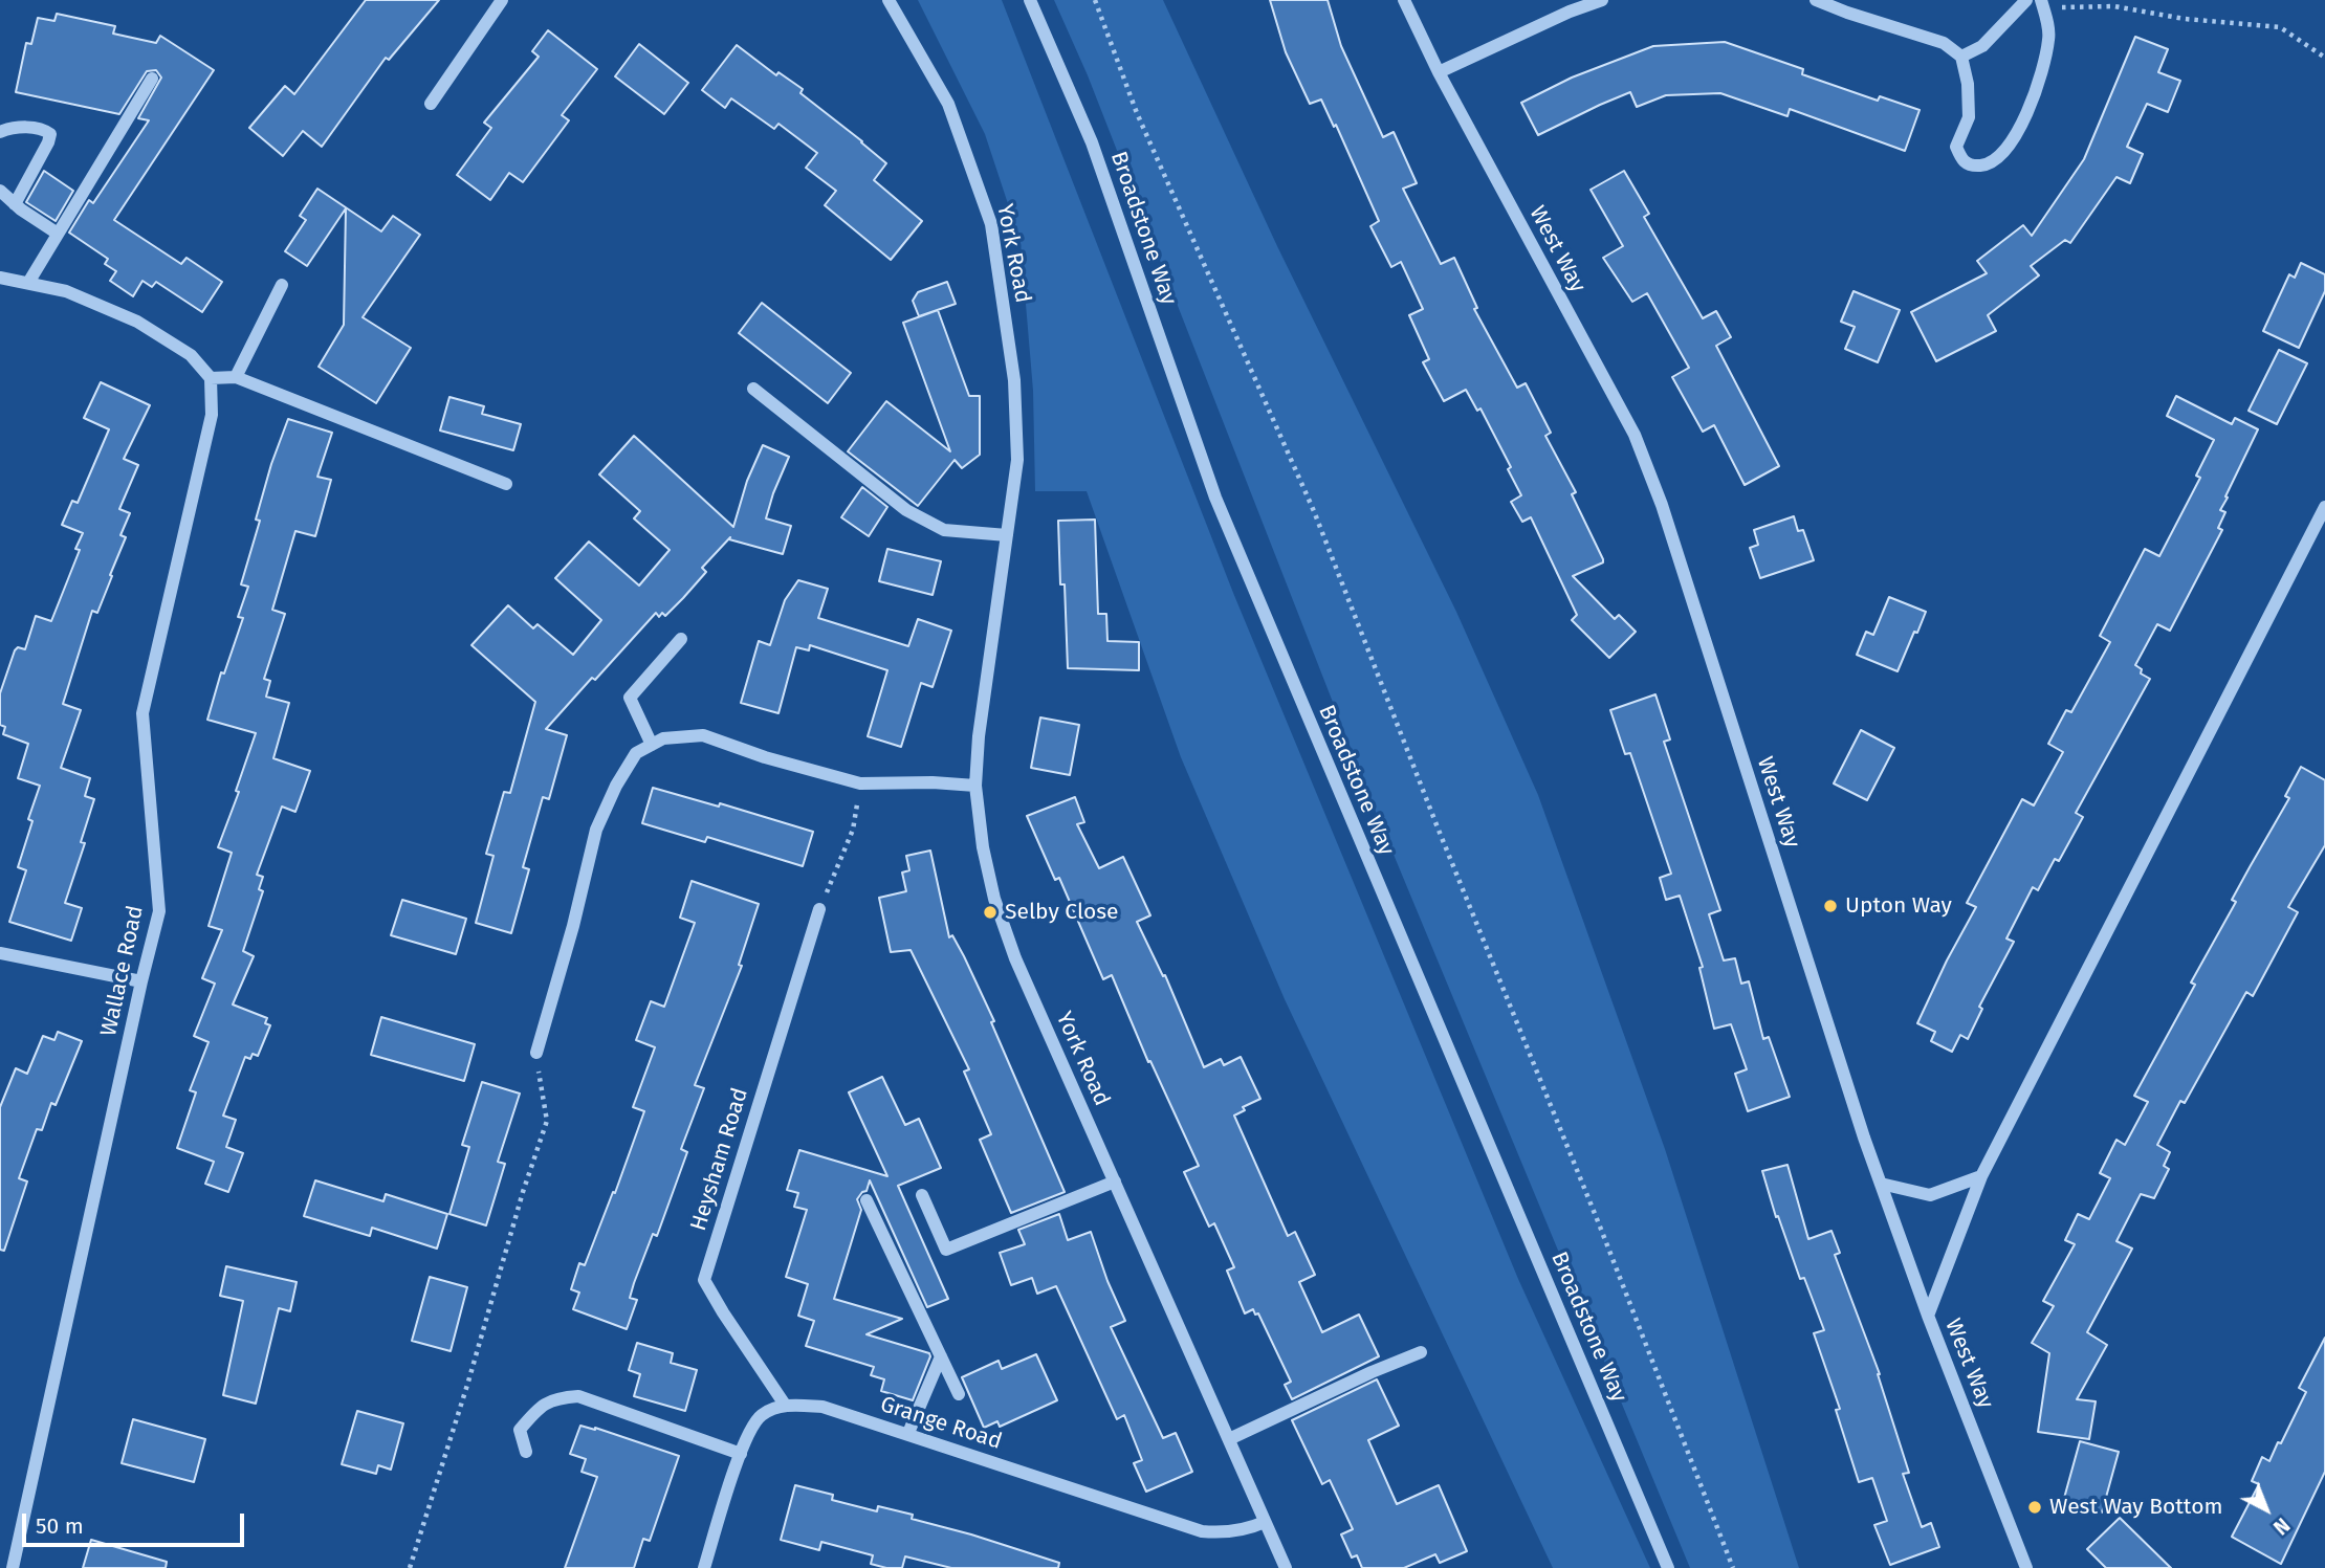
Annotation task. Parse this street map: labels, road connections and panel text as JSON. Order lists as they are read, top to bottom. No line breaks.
{"streets":{"street":["Broadstone Way","West Way","York Road","Wallace Road","Heysham Road","Grange Road"]},"crossings":[["York Road","Grange Road"],["Heysham Road","Grange Road"]],"places":["Upton Way","Selby Close","West Way Bottom"],"scale_bar":"50 m","north":"bottom right"}
